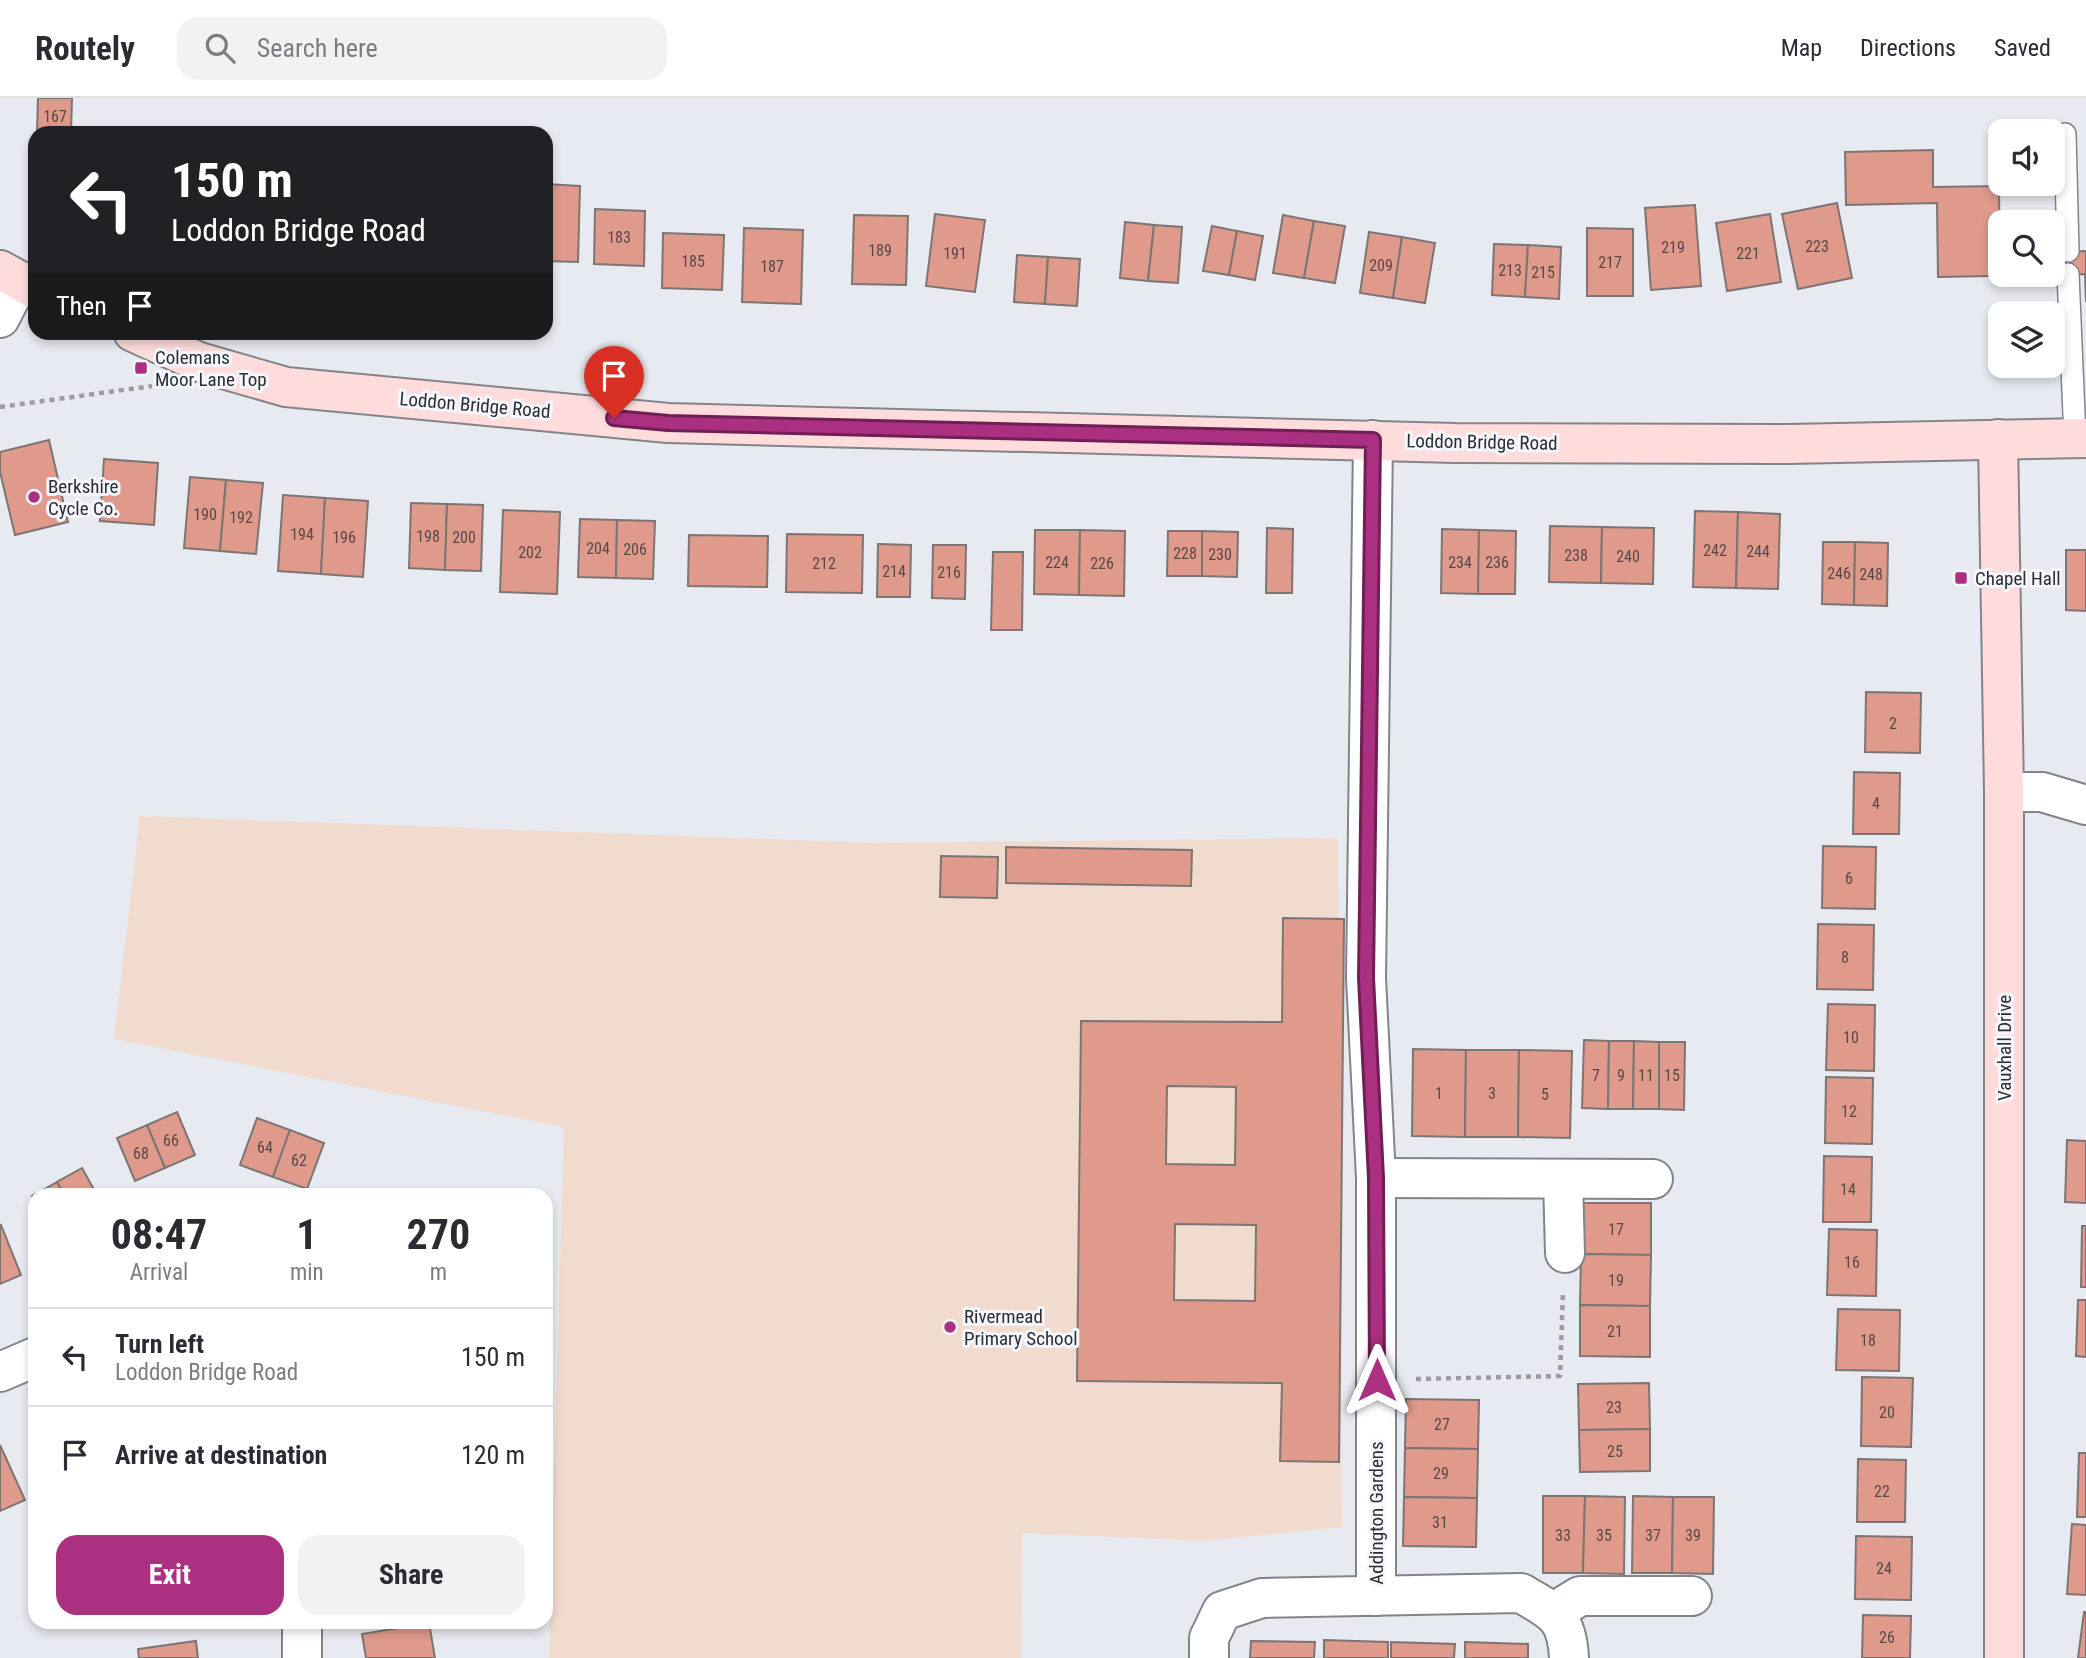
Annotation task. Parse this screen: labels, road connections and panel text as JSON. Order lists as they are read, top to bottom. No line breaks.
{"streets":{"street":["Loddon Bridge Road","Vauxhall Drive","Addington Gardens"]},"crossings":[["Loddon Bridge Road","Vauxhall Drive"],["Loddon Bridge Road","Addington Gardens"]],"places":{"transit":["Colemans Moor Lane Top","Chapel Hall"],"other":["Berkshire Cycle Co.","Rivermead Primary School"]},"house_numbers":["167","183","223","219","189","191","221","185","217","209","187","213","215","190","192","194","198","196","200","204","206","242","244","202","228","230","238","240","224","234","236","212","226","214","216","246","248","2","4","6","8","10","7","9","11","15","1","3","5","12","66","64","68","62","14","17","16","19","21","18","23","20","27","25","29","22","31","33","35","37","39","24","26"],"page":{"header":"Routely","search":"Search here","nav":["Map","Directions","Saved"],"turn":["150 m","Loddon Bridge Road"],"then":"Then","eta":["08:47","Arrival","1","min","270","m"],"list":[{"name":"Turn left","note":"Loddon Bridge Road","value":"150 m"},{"name":"Arrive at destination","value":"120 m"}],"buttons":["Exit","Share"]}}
